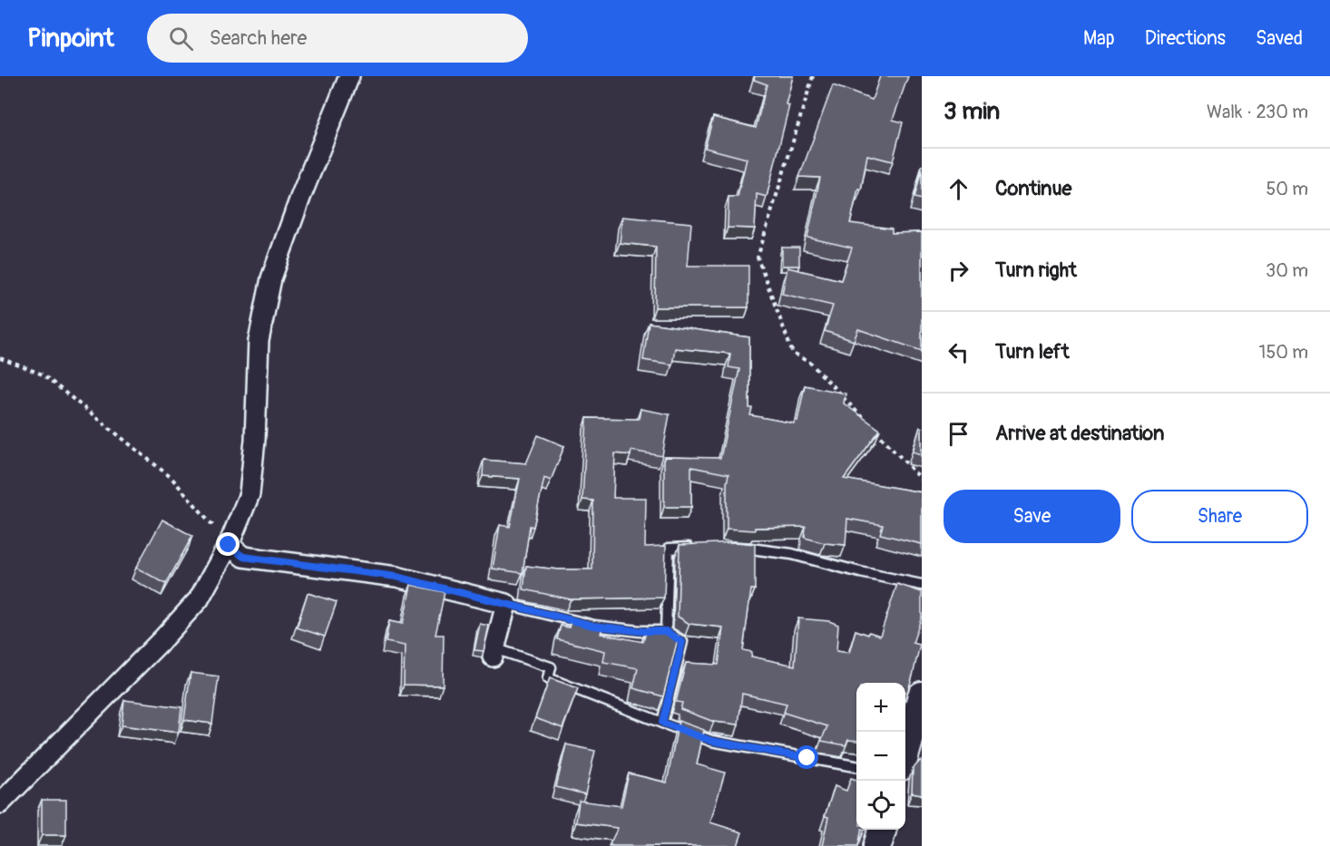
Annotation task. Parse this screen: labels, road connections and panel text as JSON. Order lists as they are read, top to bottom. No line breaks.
{"page":{"header":"Pinpoint","search":"Search here","nav":["Map","Directions","Saved"],"heading":["3 min","Walk · 230 m"],"list":[["Continue","50 m"],["Turn right","30 m"],["Turn left","150 m"],"Arrive at destination"],"buttons":["Save","Share"],"map_buttons":["+","−"]}}
